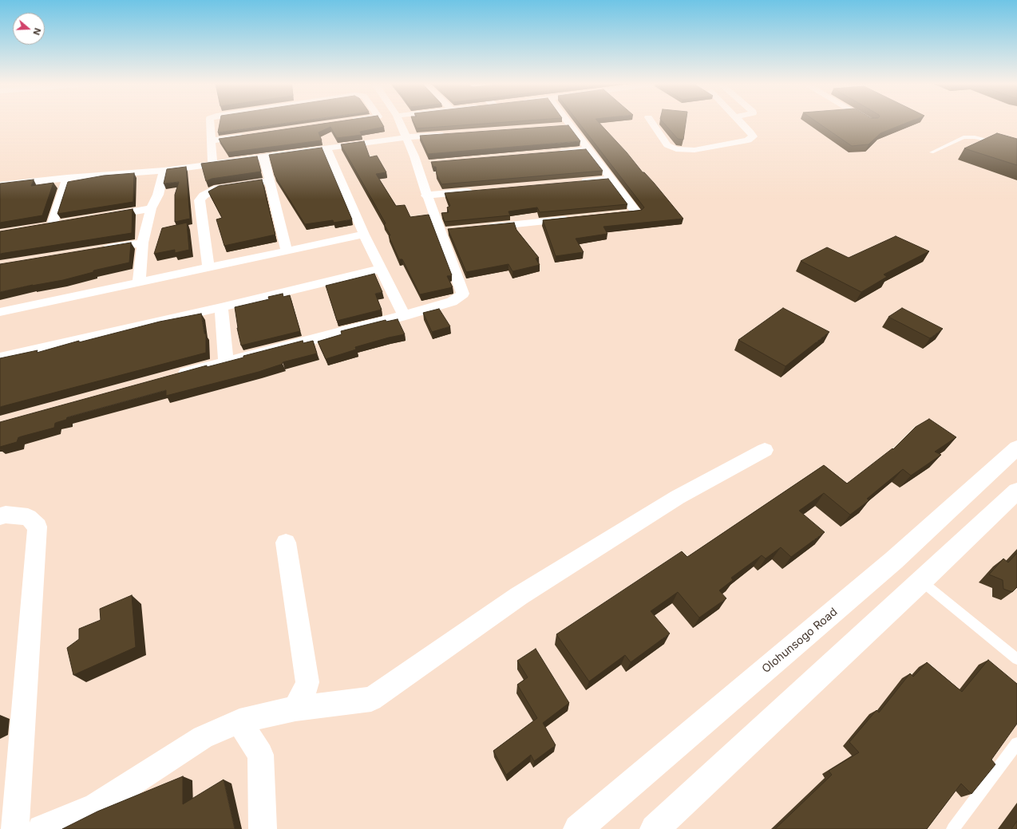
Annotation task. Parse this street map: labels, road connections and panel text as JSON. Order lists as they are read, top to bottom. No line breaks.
{"streets":{"main road":["Olohunsogo Road"]},"north":"right"}
